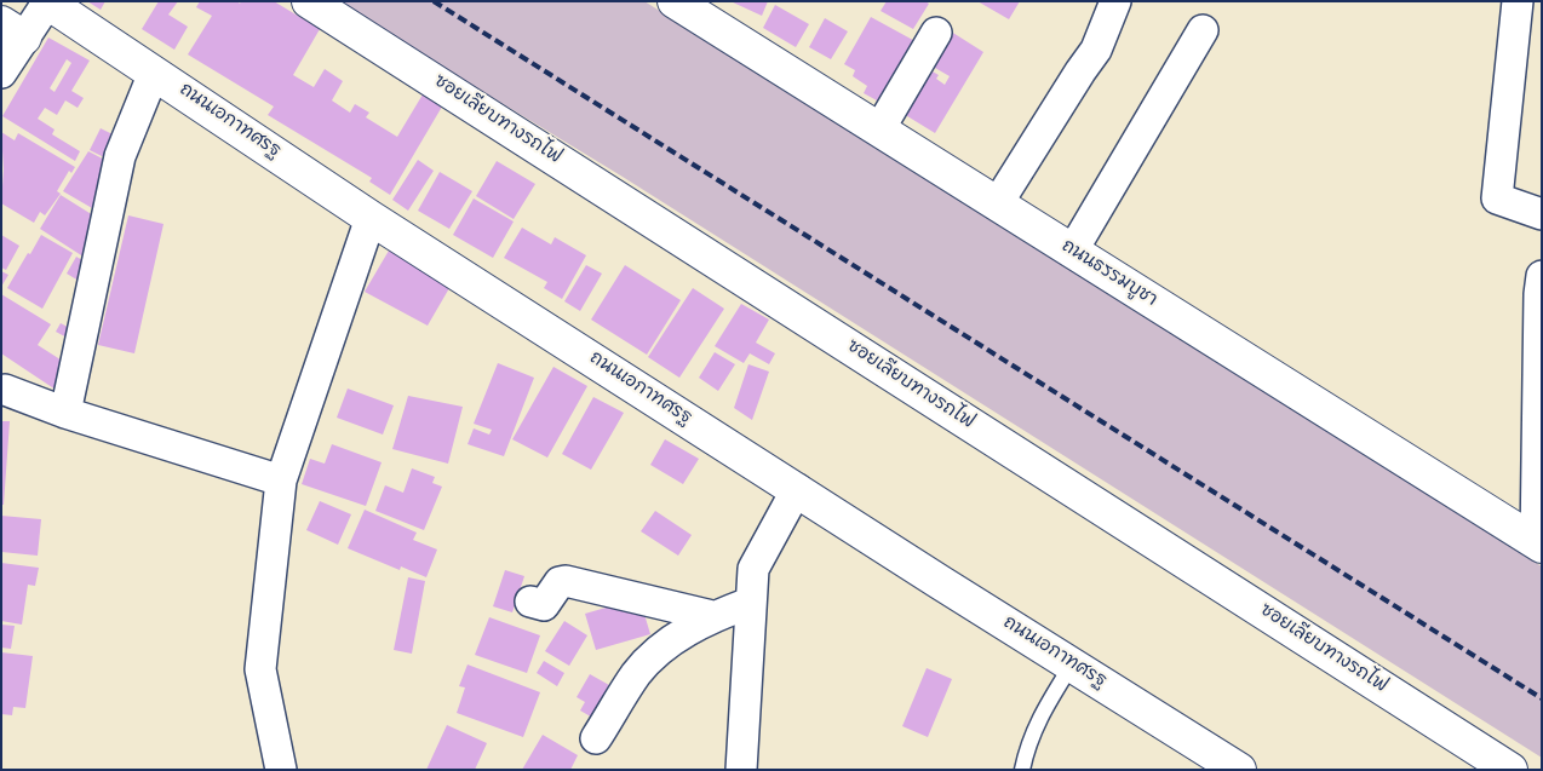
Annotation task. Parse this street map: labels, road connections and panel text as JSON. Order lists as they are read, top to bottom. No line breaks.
{"streets":{"main road":["ซอยเลียบทางรถไฟ","ถนนเอกาทศรฐ","ถนนธรรมบูชา"]}}
